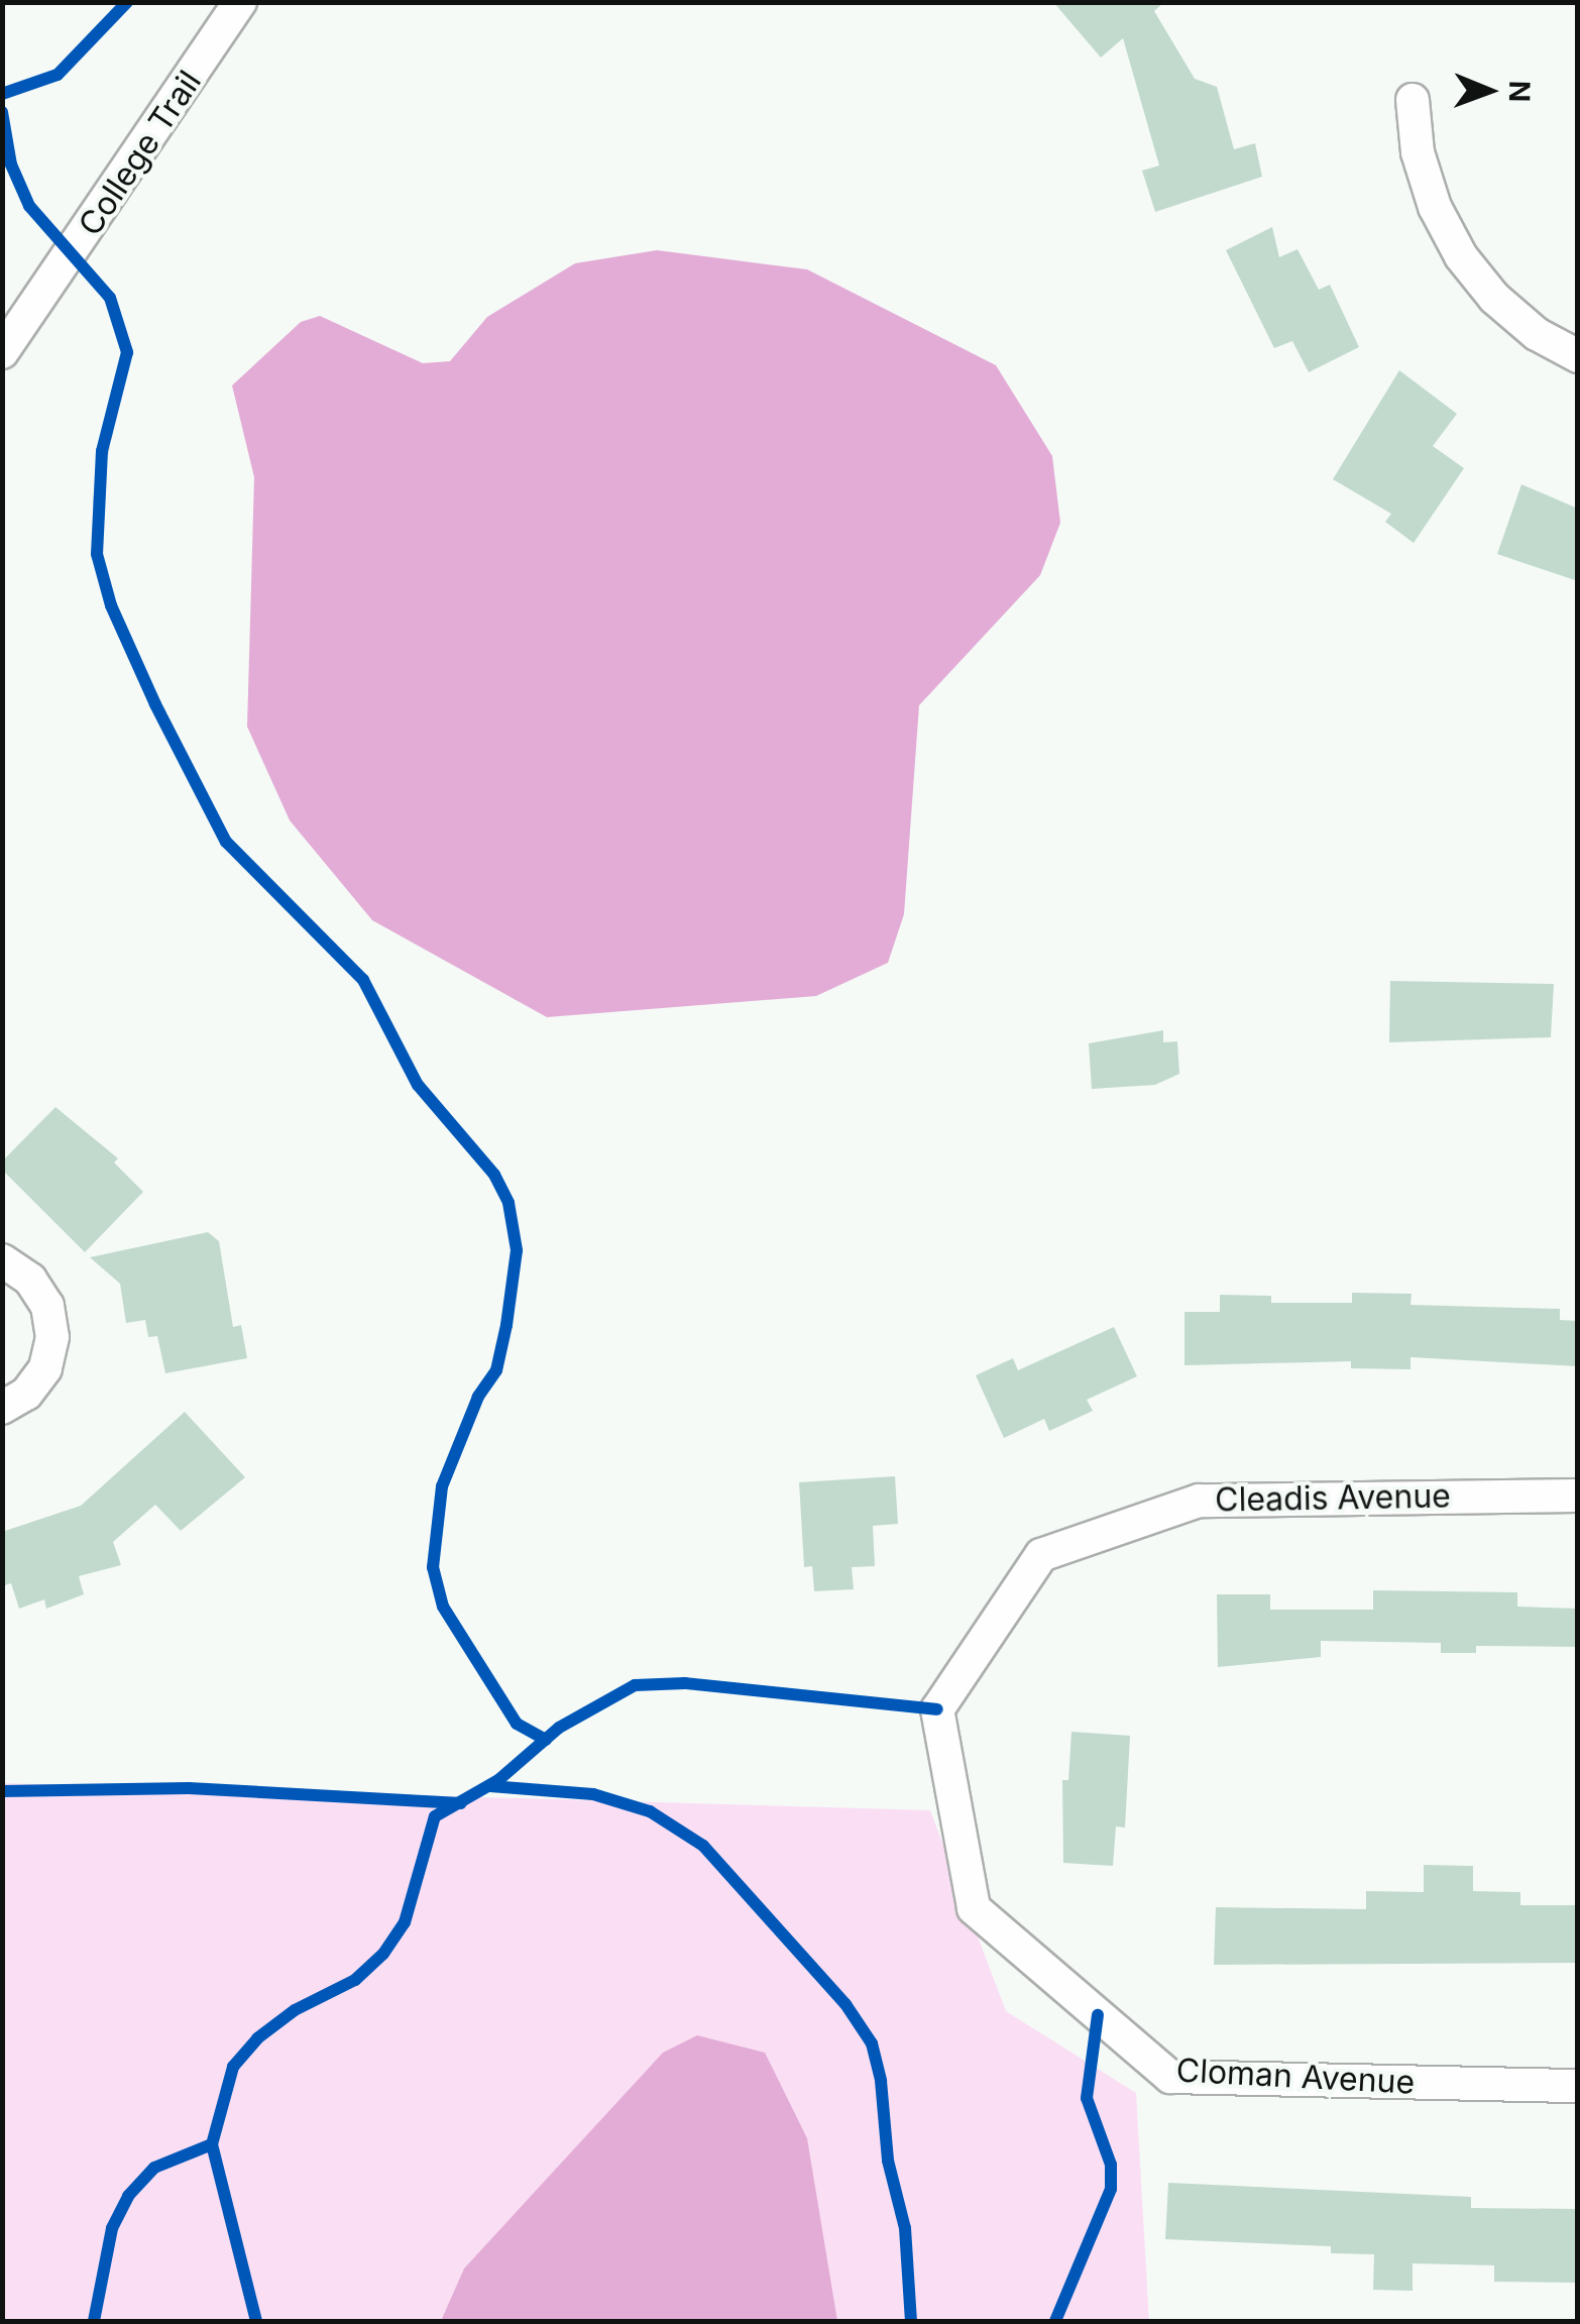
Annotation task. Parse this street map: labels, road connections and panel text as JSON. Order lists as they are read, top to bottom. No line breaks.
{"streets":{"street":["College Trail","Cleadis Avenue","Cloman Avenue"]},"crossings":[["Cleadis Avenue","Cloman Avenue"]],"north":"right"}
